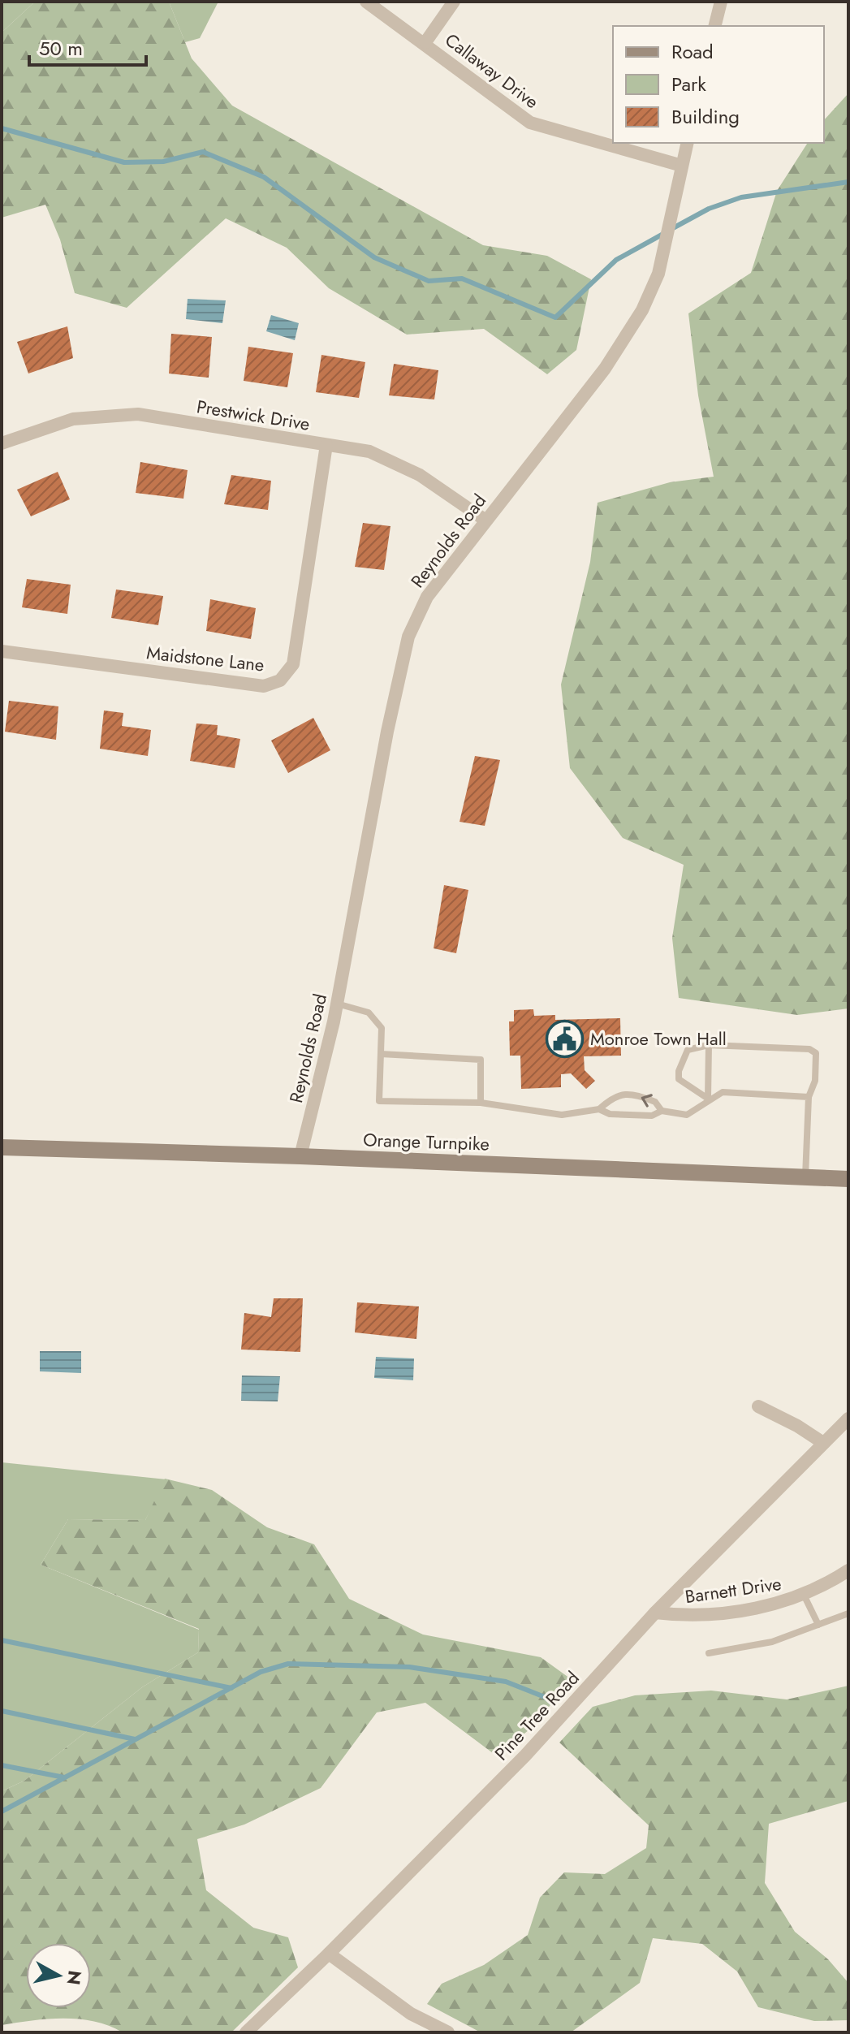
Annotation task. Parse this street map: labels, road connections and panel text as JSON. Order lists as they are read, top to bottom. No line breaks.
{"streets":{"main road":["Orange Turnpike"],"street":["Callaway Drive","Prestwick Drive","Reynolds Road","Maidstone Lane","Barnett Drive","Pine Tree Road"]},"crossings":[["Callaway Drive","Reynolds Road"],["Prestwick Drive","Reynolds Road"],["Prestwick Drive","Maidstone Lane"],["Reynolds Road","Orange Turnpike"],["Barnett Drive","Pine Tree Road"]],"places":{"public building":["Monroe Town Hall"]},"legend":["Road","Park","Building"],"scale_bar":"50 m","north":"right"}
